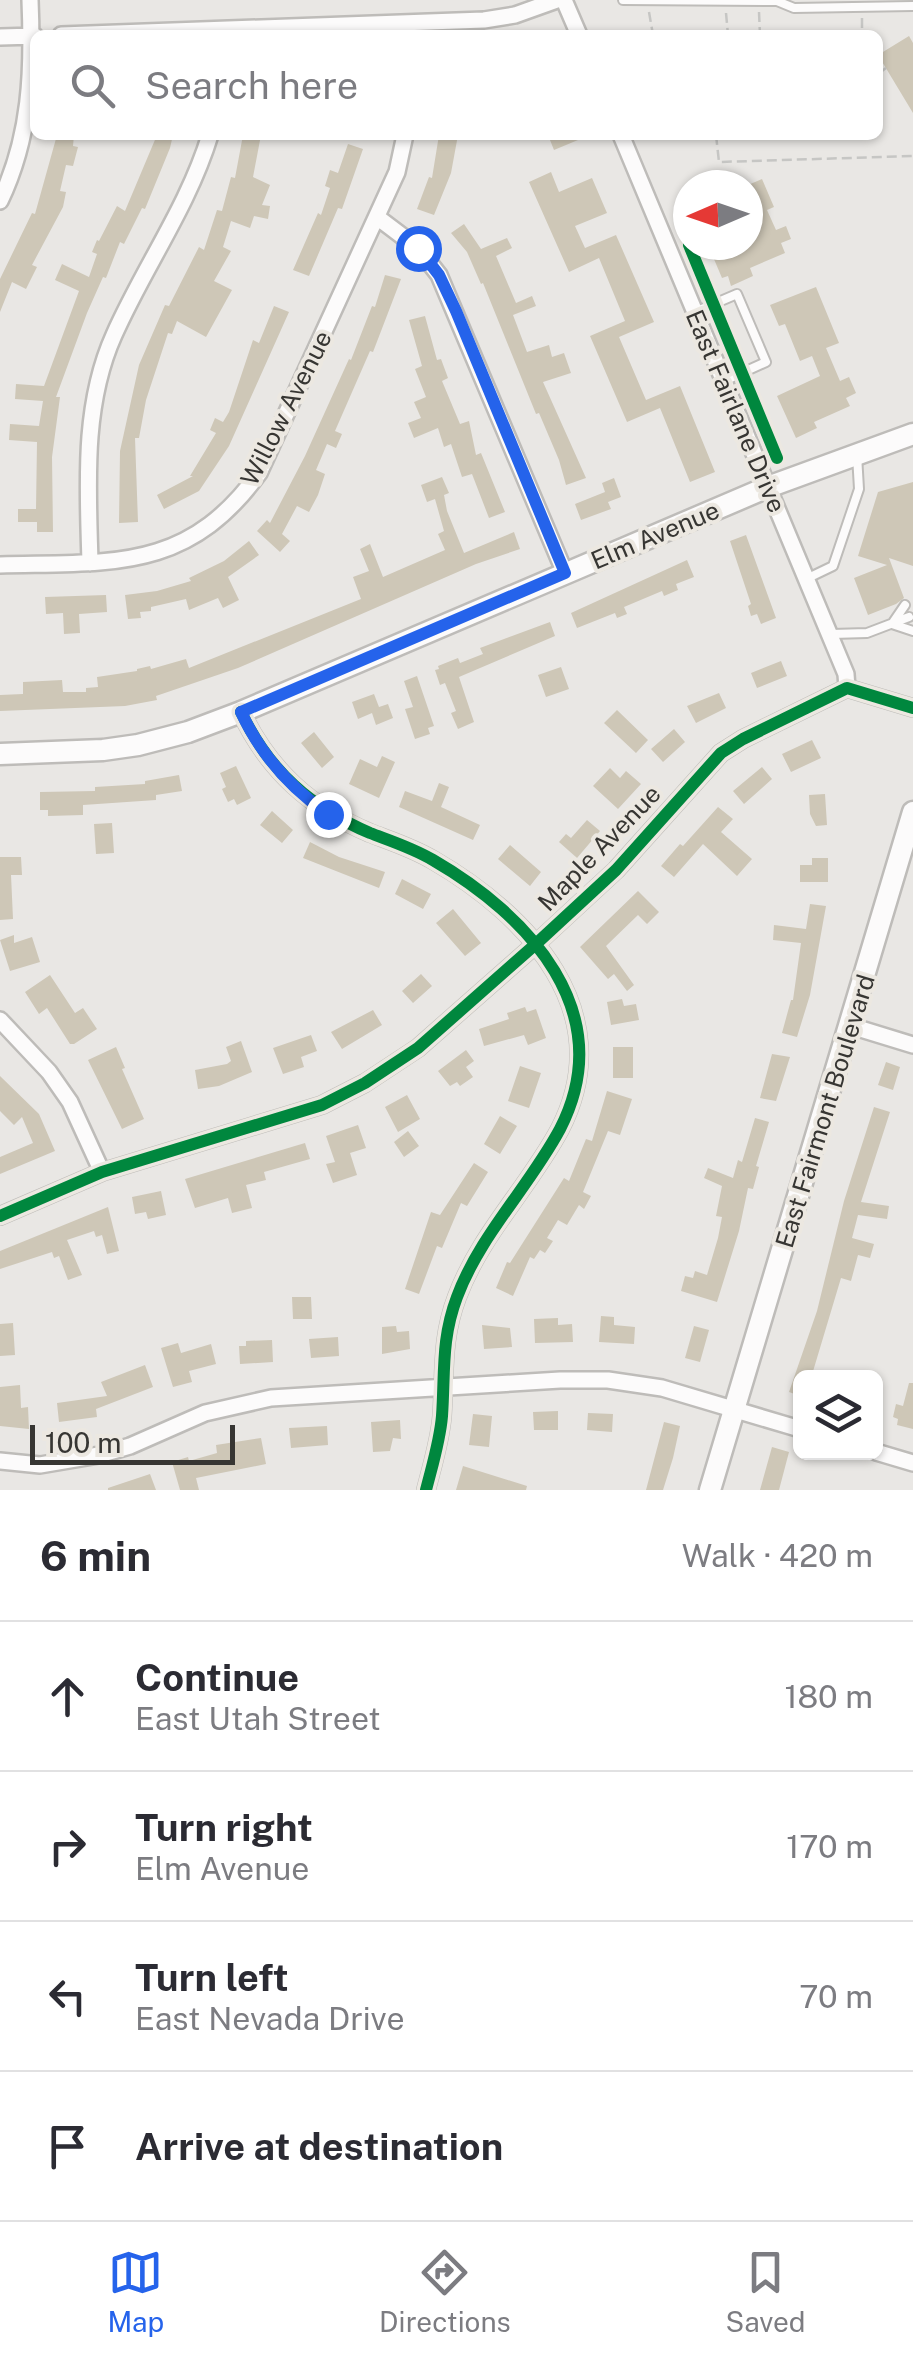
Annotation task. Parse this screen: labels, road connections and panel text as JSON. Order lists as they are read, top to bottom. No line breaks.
{"streets":{"street":["Willow Avenue","East Fairlane Drive","Elm Avenue","Maple Avenue","East Fairmont Boulevard"]},"crossings":[["East Fairlane Drive","Elm Avenue"],["East Fairlane Drive","Maple Avenue"]],"scale_bar":"100 m","north":"left","page":{"search":"Search here","scale":"100 m","heading":["6 min","Walk · 420 m"],"list":[["Continue","East Utah Street","180 m"],["Turn right","Elm Avenue","170 m"],["Turn left","East Nevada Drive","70 m"],"Arrive at destination"],"nav":["Map","Directions","Saved"]}}
